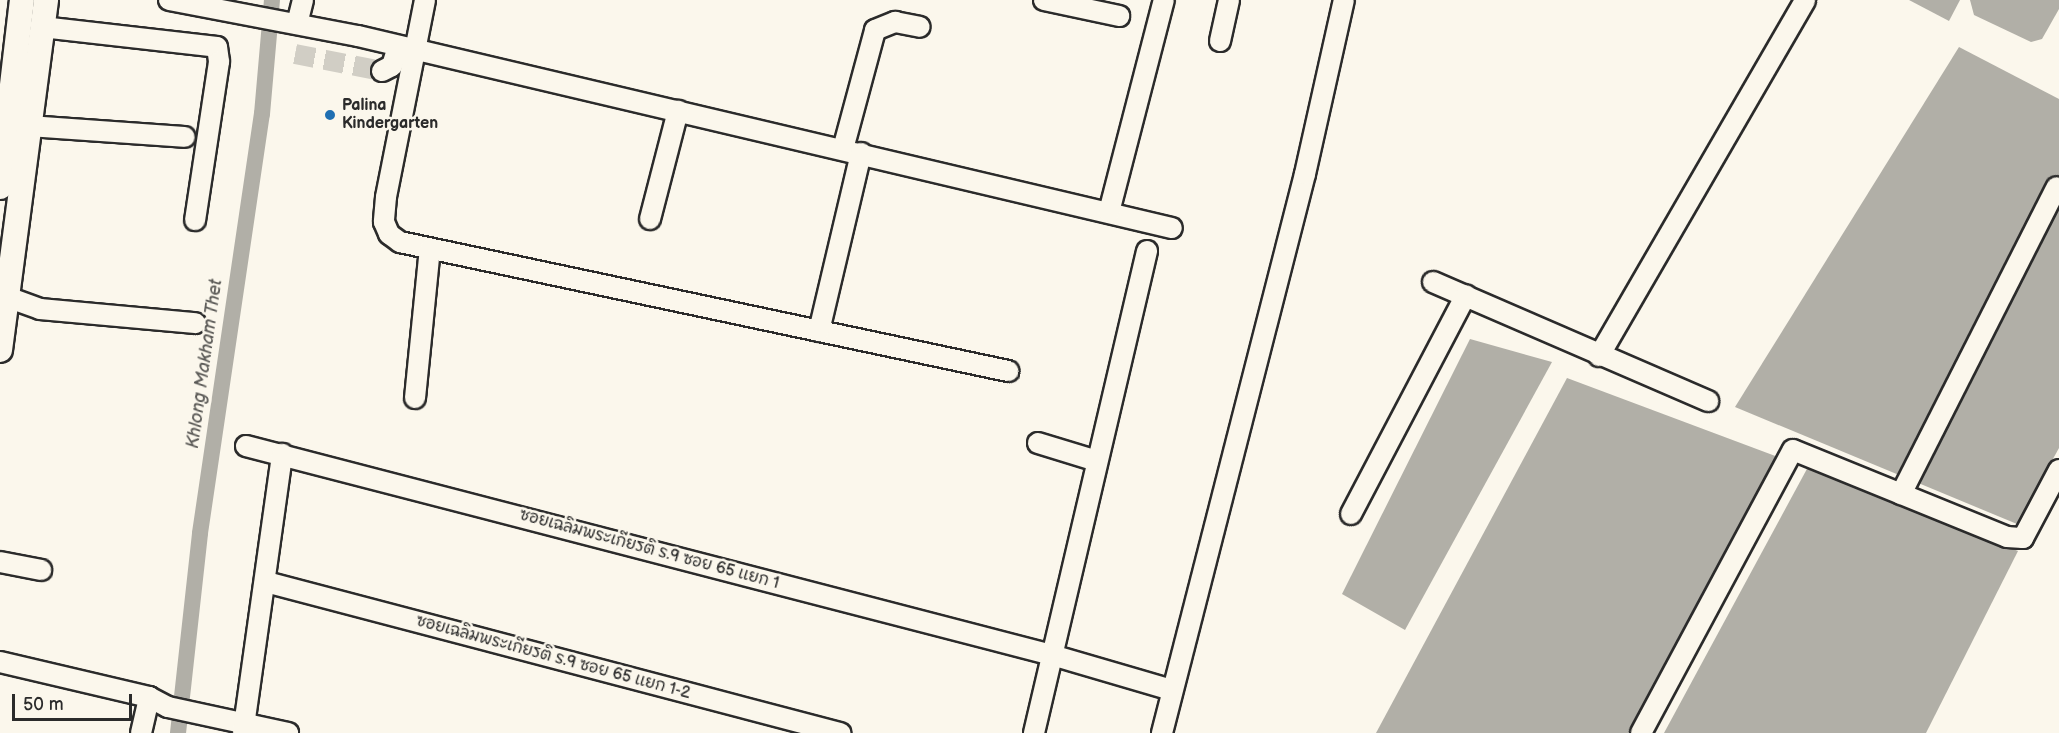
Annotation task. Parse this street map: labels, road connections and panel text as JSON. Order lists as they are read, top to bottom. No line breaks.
{"streets":{"street":["ซอยเฉลิมพระเกียรติ ร.9 ซอย 65 แยก 1","ซอยเฉลิมพระเกียรติ ร.9 ซอย 65 แยก 1-2"]},"water":["Khlong Makham Thet"],"places":["Palina Kindergarten"],"scale_bar":"50 m"}
